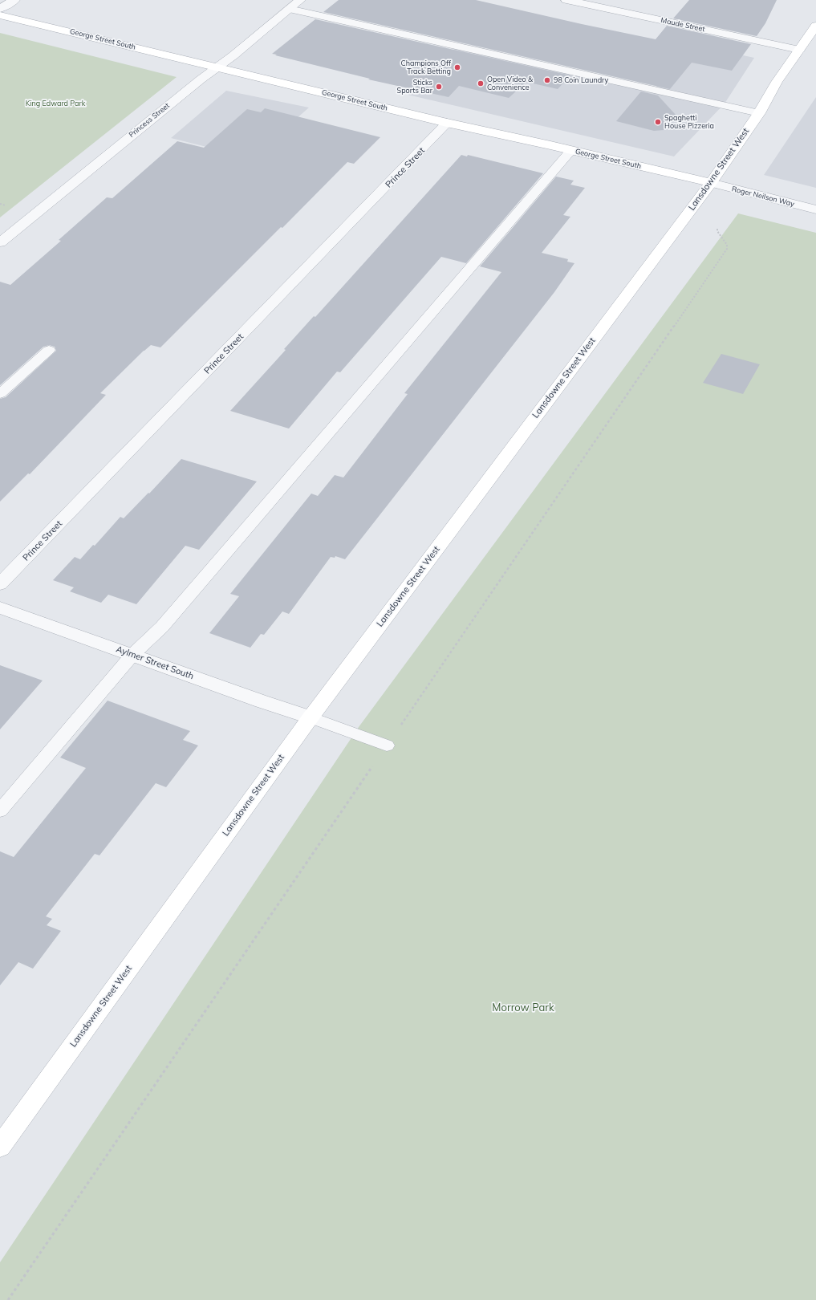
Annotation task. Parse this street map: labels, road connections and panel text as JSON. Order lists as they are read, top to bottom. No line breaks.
{"streets":{"main road":["George Street South","Lansdowne Street West"],"street":["Maude Street","Princess Street","Prince Street","Roger Neilson Way","Aylmer Street South"]},"crossings":[["Maude Street","Lansdowne Street West"],["George Street South","Princess Street"],["George Street South","Prince Street"],["George Street South","Lansdowne Street West"],["George Street South","Roger Neilson Way"],["Lansdowne Street West","Roger Neilson Way"],["Lansdowne Street West","Aylmer Street South"]],"parks":["King Edward Park","Morrow Park"],"places":["Champions Off Track Betting","98 Coin Laundry","Open Video & Convenience","Sticks Sports Bar","Spaghetti House Pizzeria"]}
